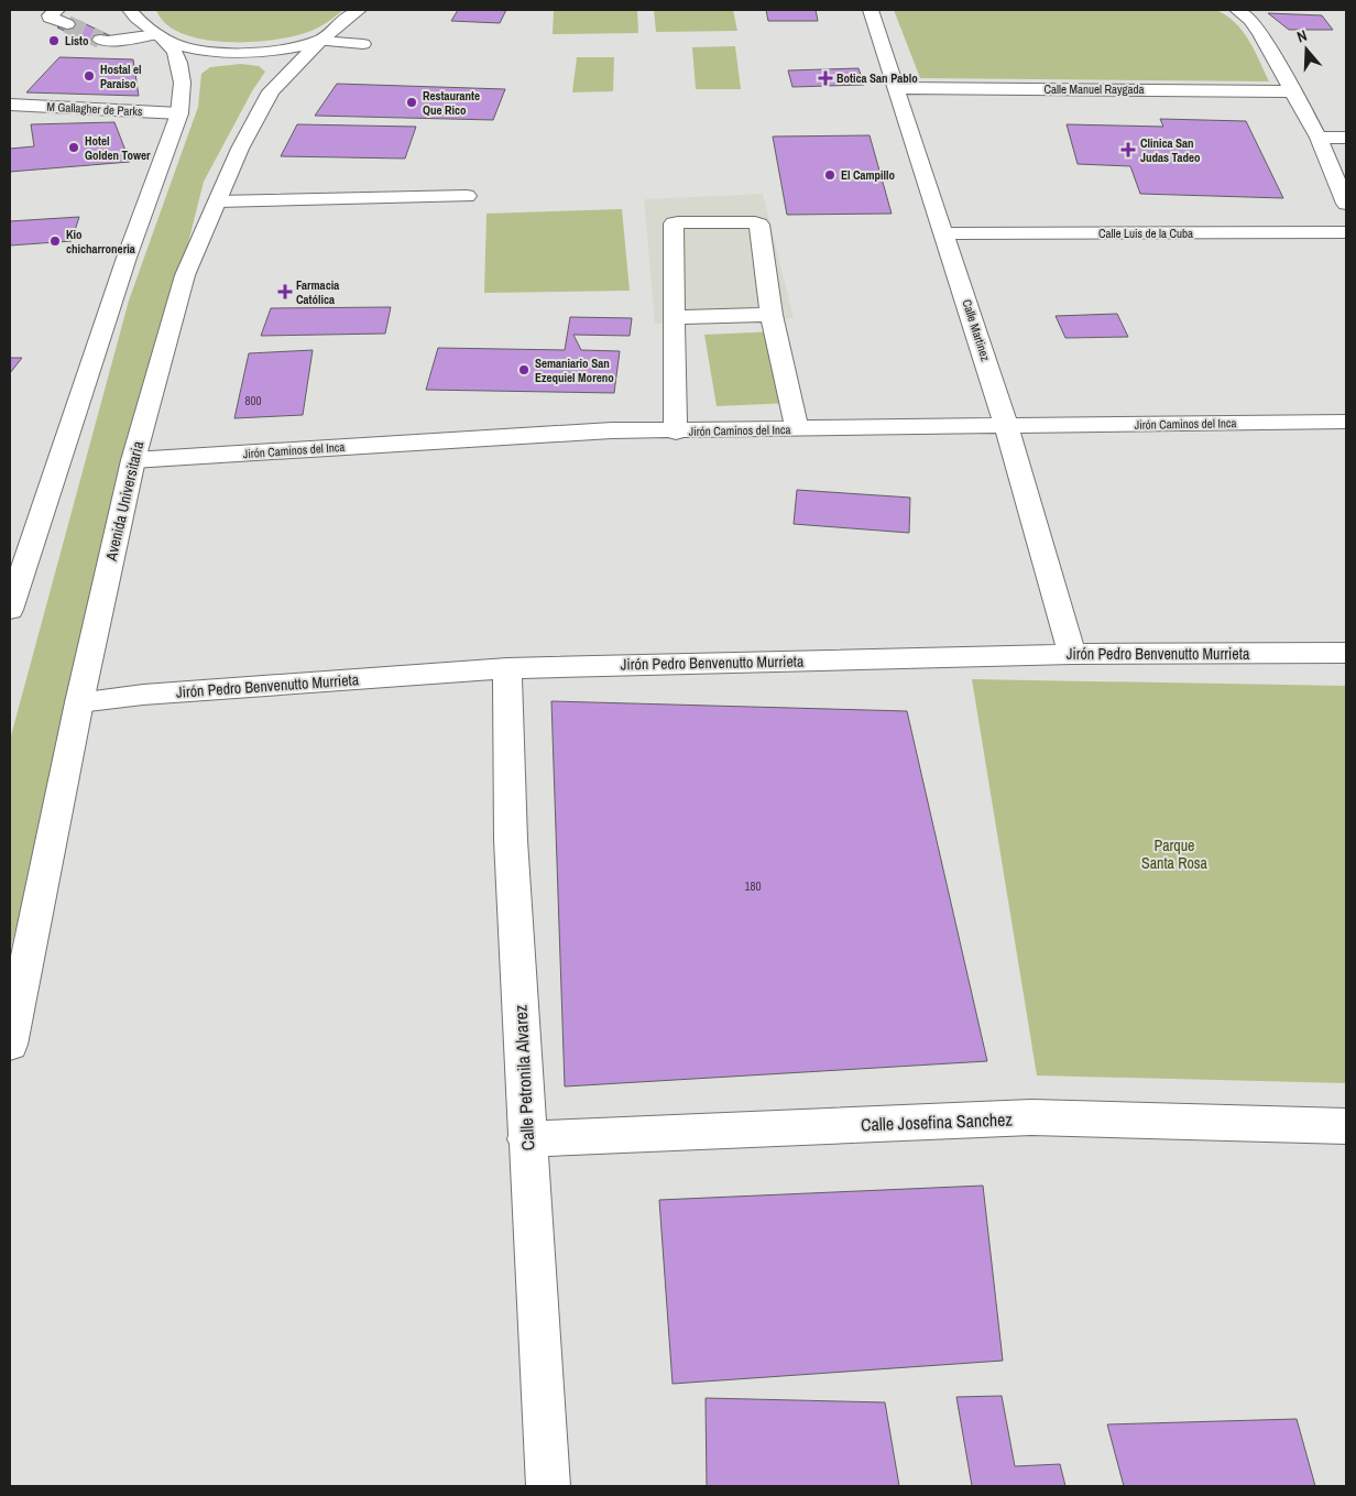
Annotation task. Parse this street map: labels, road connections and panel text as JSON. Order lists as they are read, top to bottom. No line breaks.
{"streets":{"street":["Calle Manuel Raygada","M Gallagher de Parks","Calle Luis de la Cuba","Calle Martinez","Jirón Caminos del Inca","Avenida Universitaria","Jirón Pedro Benvenutto Murrieta","Calle Petronila Alvarez","Calle Josefina Sanchez"]},"crossings":[["Calle Manuel Raygada","Calle Martinez"],["Calle Luis de la Cuba","Calle Martinez"],["Calle Martinez","Jirón Caminos del Inca"],["Calle Martinez","Jirón Pedro Benvenutto Murrieta"],["Jirón Caminos del Inca","Avenida Universitaria"],["Avenida Universitaria","Jirón Pedro Benvenutto Murrieta"],["Jirón Pedro Benvenutto Murrieta","Calle Petronila Alvarez"],["Calle Petronila Alvarez","Calle Josefina Sanchez"]],"parks":["Parque Santa Rosa"],"places":{"other":["Listo","Hostal el Paraiso","Restaurante Que Rico","Hotel Golden Tower","El Campillo","Kio chicharroneria","Semaniario San Ezequiel Moreno"],"health":["Botica San Pablo","Clinica San Judas Tadeo","Farmacia Católica"]},"house_numbers":["800","180"],"north":"top"}
